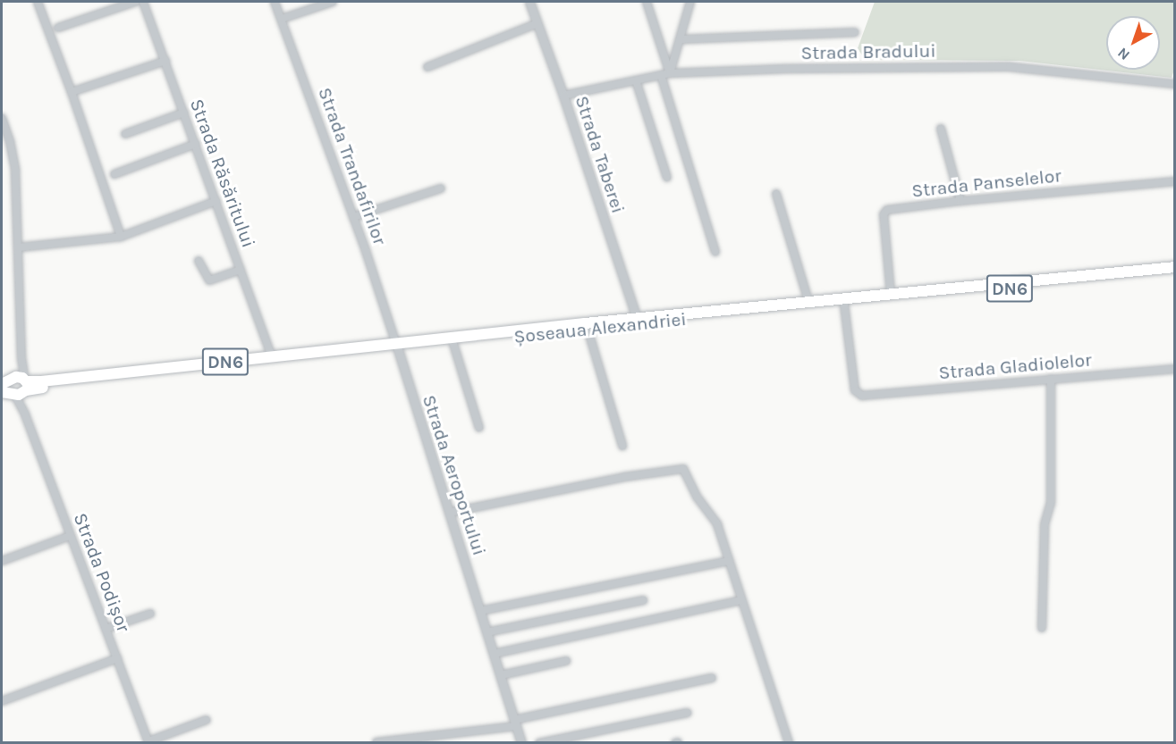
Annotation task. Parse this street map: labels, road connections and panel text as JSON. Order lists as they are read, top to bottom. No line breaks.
{"streets":{"highway":["DN6","Șoseaua Alexandriei"],"street":["Strada Bradului","Strada Taberei","Strada Trandafirilor","Strada Răsăritului","Strada Panselelor","Strada Gladiolelor","Strada Aeroportului","Strada Podișor"]},"crossings":[["Strada Bradului","Strada Taberei"],["Strada Taberei","Șoseaua Alexandriei"],["Strada Trandafirilor","Șoseaua Alexandriei"],["Strada Trandafirilor","Strada Aeroportului"],["Strada Răsăritului","Șoseaua Alexandriei"],["Strada Panselelor","Șoseaua Alexandriei"],["Șoseaua Alexandriei","Strada Gladiolelor"],["Șoseaua Alexandriei","Strada Aeroportului"],["Șoseaua Alexandriei","Strada Podișor"]],"north":"bottom left"}
